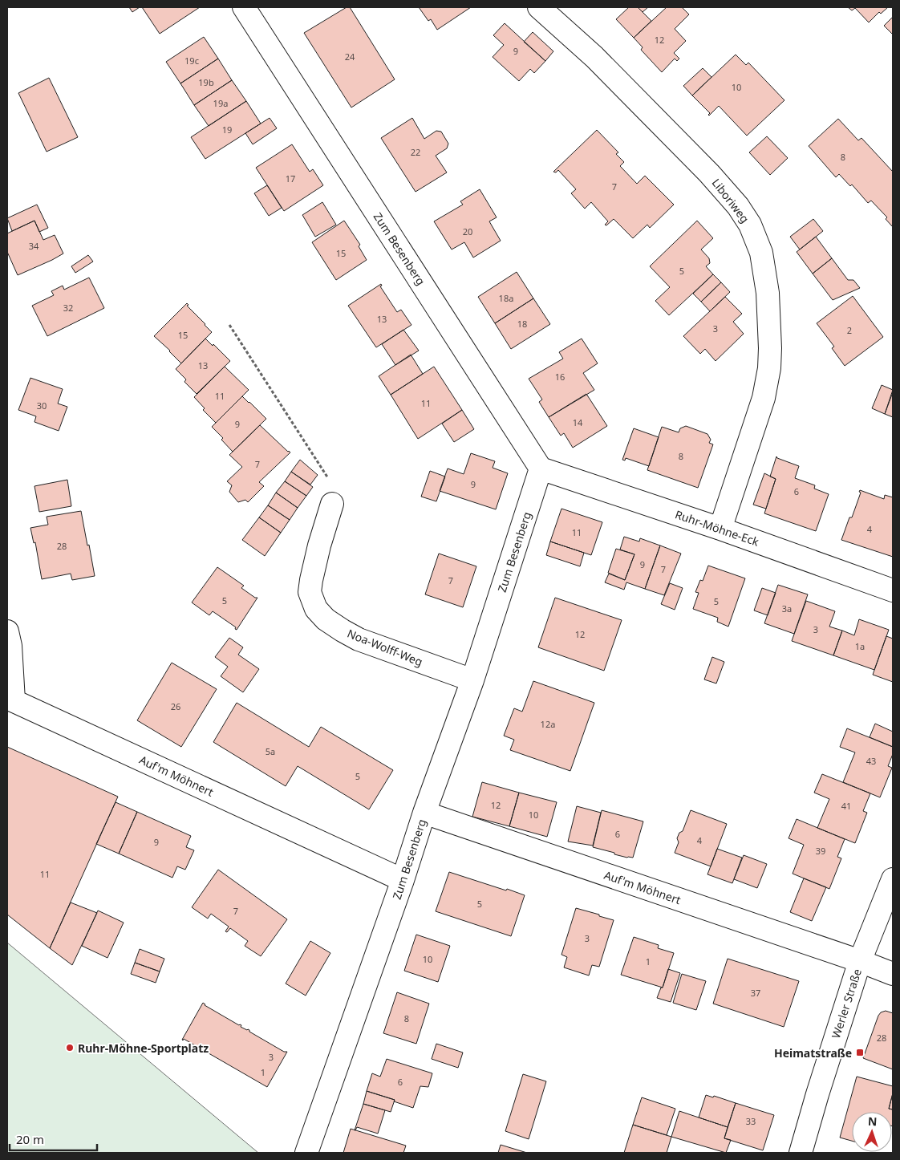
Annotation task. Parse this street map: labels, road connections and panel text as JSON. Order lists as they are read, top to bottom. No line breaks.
{"streets":{"street":["Liboriweg","Zum Besenberg","Ruhr-Möhne-Eck","Noa-Wolff-Weg","Auf'm Möhnert","Werler Straße"]},"crossings":[["Liboriweg","Ruhr-Möhne-Eck"],["Zum Besenberg","Ruhr-Möhne-Eck"],["Zum Besenberg","Noa-Wolff-Weg"],["Zum Besenberg","Auf'm Möhnert"],["Auf'm Möhnert","Werler Straße"]],"places":{"other":["Ruhr-Möhne-Sportplatz"],"transit":["Heimatstraße"]},"house_numbers":["12","9","24","19c","19b","10","19a","19","22","8","17","7","20","34","15","5","18a","32","13","18","3","2","15","13","16","11","11","30","14","9","8","7","9","6","4","11","28","9","7","7","5","5","3a","3","12","1a","26","12a","5a","43","5","12","41","10","6","4","9","39","11","5","7","3","10","1","37","8","28","3","1","6","33"],"scale_bar":"20 m","north":"top"}
